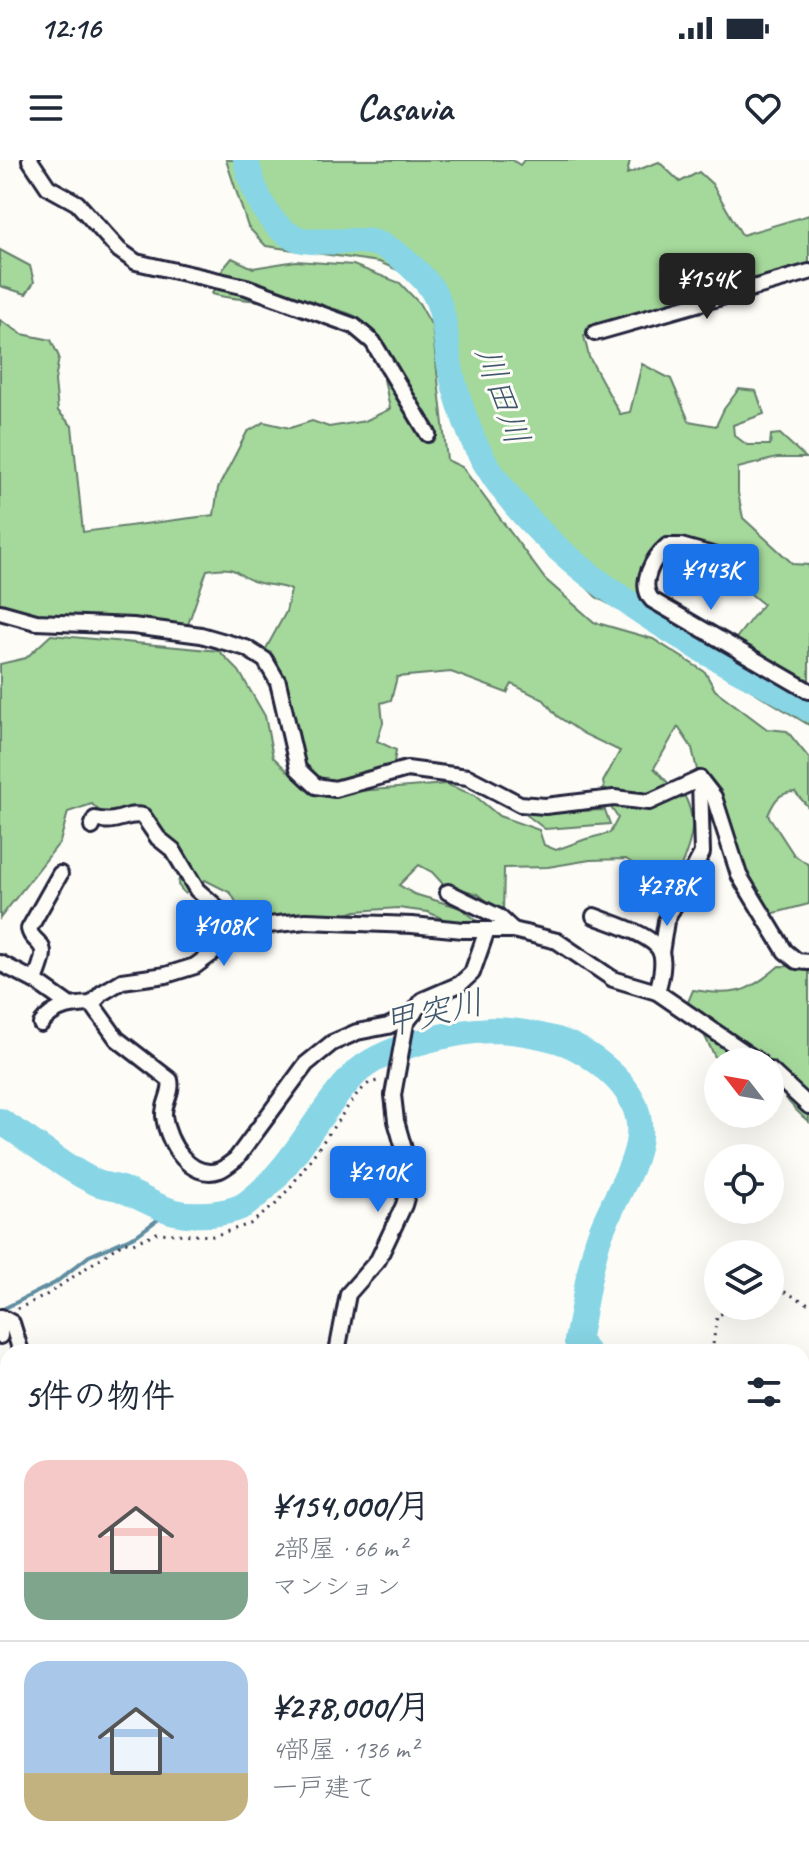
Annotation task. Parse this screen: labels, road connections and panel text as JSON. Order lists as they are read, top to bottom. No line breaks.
{"water":["川田川","甲突川"],"north":"top left","page":{"status":"12:16","header":"Casavia","price":["¥154K","¥143K","¥278K","¥108K","¥210K"],"heading":"5件の物件","list":[{"name":"¥154,000/月","note":"2部屋 · 66 m² · マンション"},{"name":"¥278,000/月","note":"4部屋 · 136 m² · 一戸建て"}]}}
